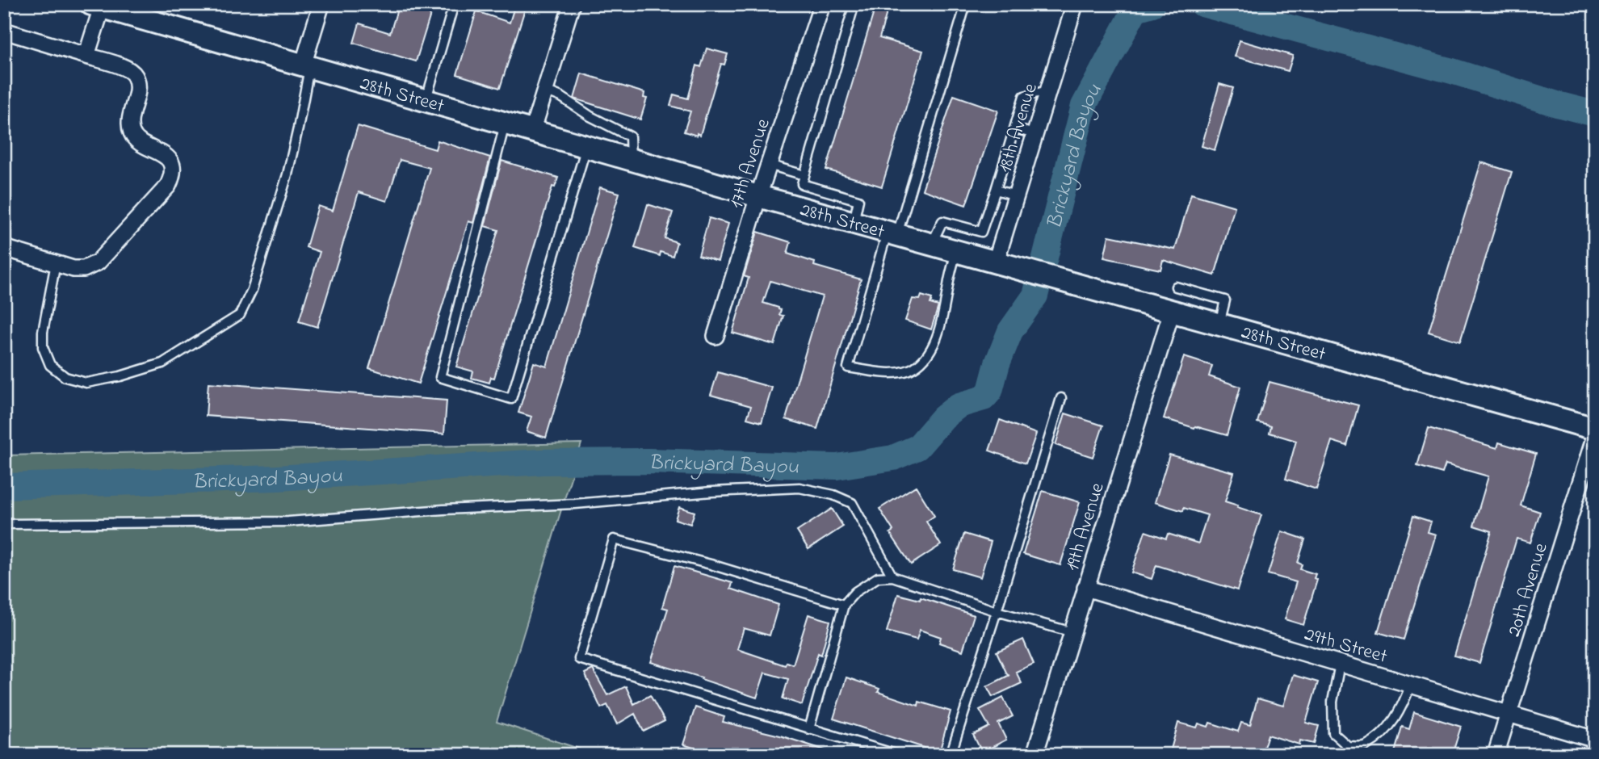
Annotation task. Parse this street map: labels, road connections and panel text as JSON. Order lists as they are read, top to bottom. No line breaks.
{"streets":{"main road":["28th Street"],"street":["18th Avenue","17th Avenue","19th Avenue","20th Avenue","29th Street"]},"crossings":[["28th Street","18th Avenue"],["28th Street","17th Avenue"],["28th Street","19th Avenue"],["19th Avenue","29th Street"],["20th Avenue","29th Street"]],"water":["Brickyard Bayou"]}
